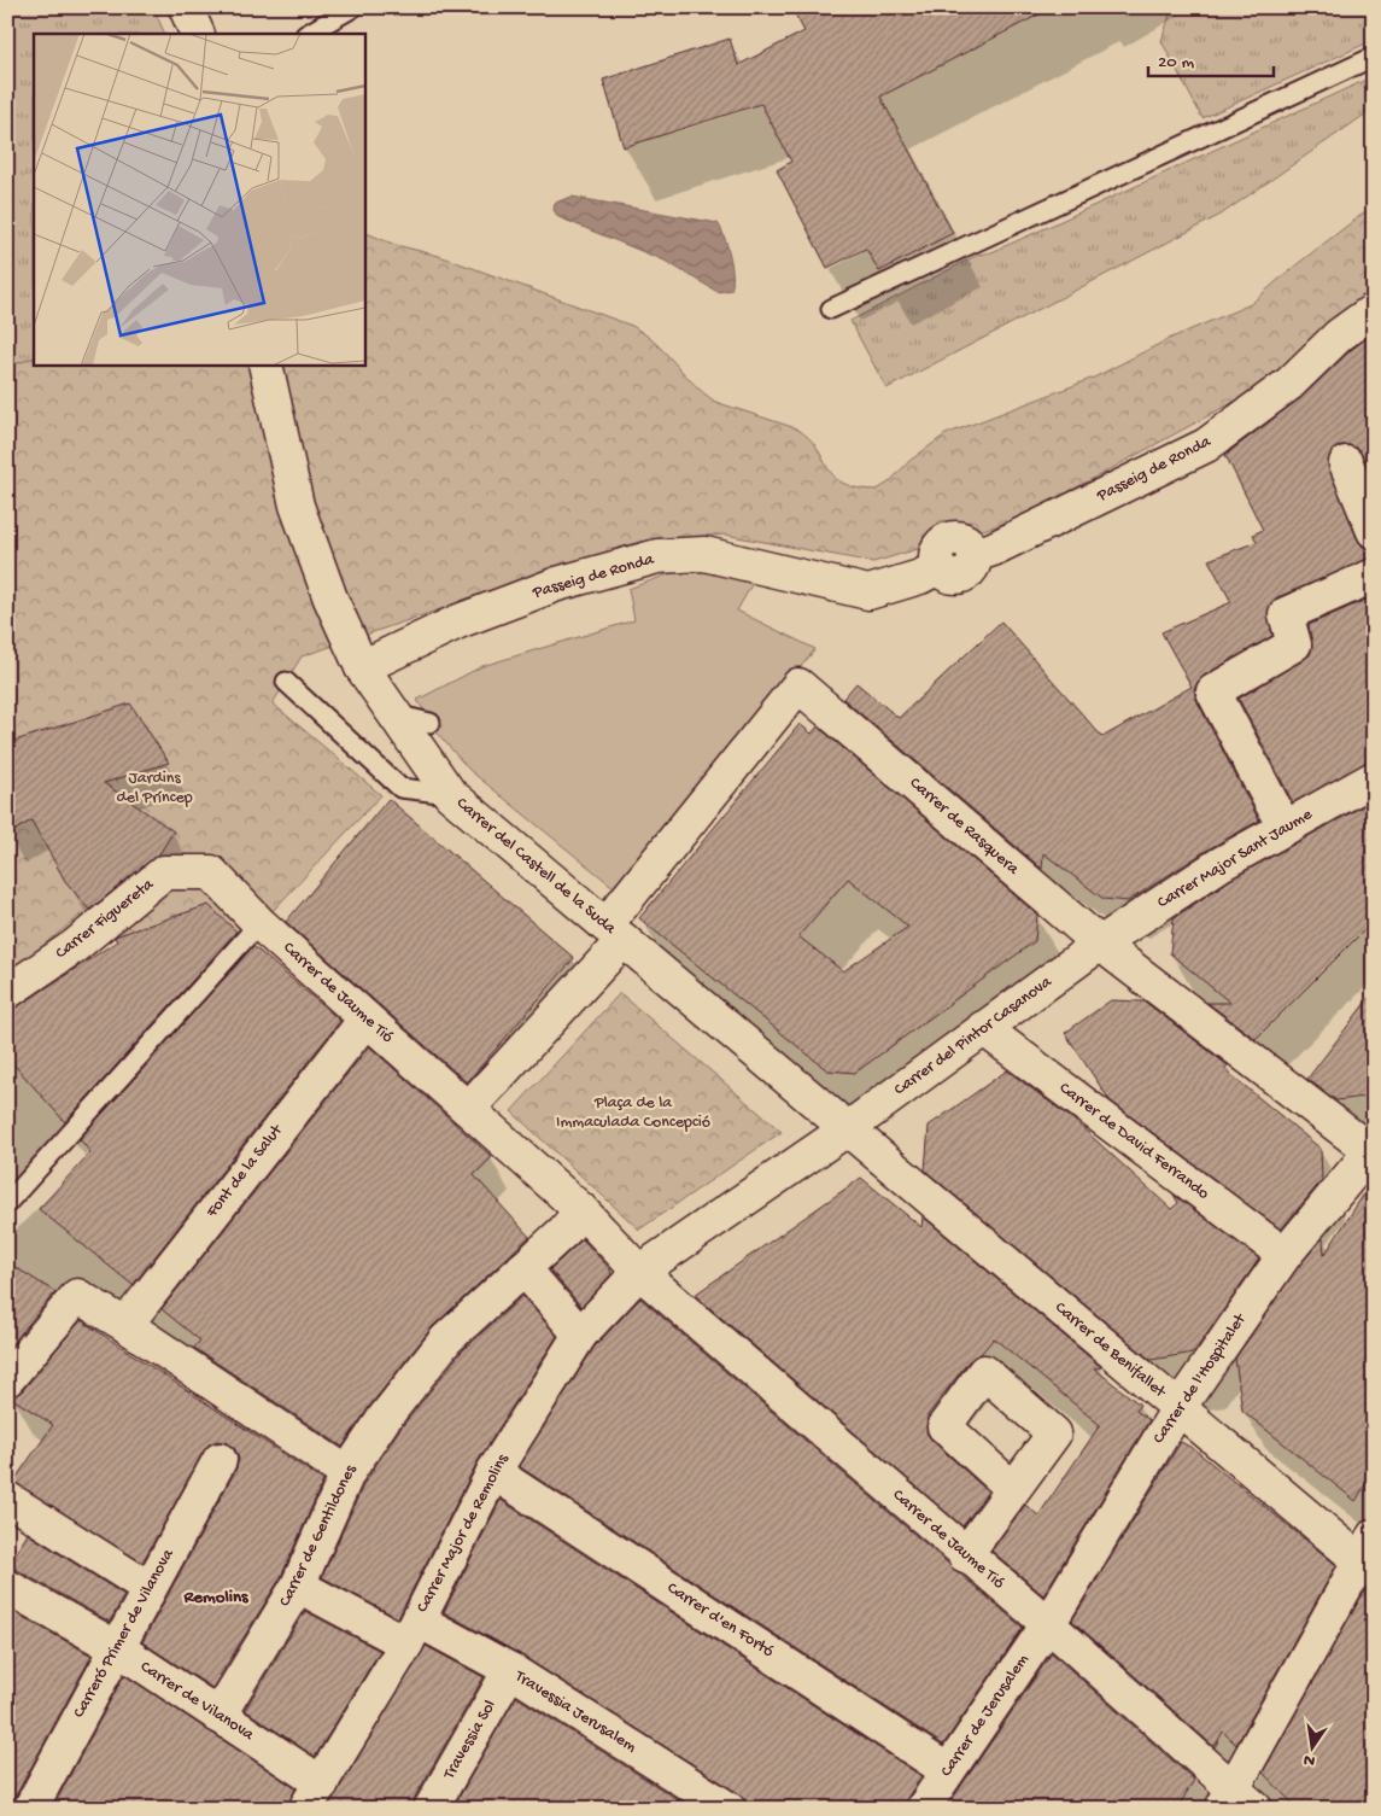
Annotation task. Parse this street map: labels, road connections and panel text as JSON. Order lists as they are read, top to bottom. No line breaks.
{"streets":{"street":["Passeig de Ronda","Carrer de Rasquera","Carrer Major Sant Jaume","Carrer del Castell de la Suda","Carrer Figuereta","Carrer de Jaume Tió","Carrer del Pintor Casanova","Carrer de David Ferrando","Font de la Salut","Carrer de Benifallet","Carrer de l'Hospitalet","Carrer Major de Remolins","Carrer de Gentildones","Carrer d'en Fortó","Carreró Primer de Vilanova","Carrer de Vilanova","Travessia Jerusalem","Carrer de Jerusalem","Travessia Sol"]},"crossings":[["Passeig de Ronda","Carrer del Castell de la Suda"],["Carrer de Rasquera","Carrer Major Sant Jaume"],["Carrer de Rasquera","Carrer del Castell de la Suda"],["Carrer de Rasquera","Carrer del Pintor Casanova"],["Carrer de Rasquera","Carrer de l'Hospitalet"],["Carrer Major Sant Jaume","Carrer del Pintor Casanova"],["Carrer Figuereta","Carrer de Jaume Tió"],["Carrer de Jaume Tió","Font de la Salut"],["Carrer de Jaume Tió","Carrer de l'Hospitalet"],["Carrer de Jaume Tió","Carrer Major de Remolins"],["Carrer de Jaume Tió","Carrer de Jerusalem"],["Carrer del Pintor Casanova","Carrer de David Ferrando"],["Carrer del Pintor Casanova","Carrer de Benifallet"],["Carrer de David Ferrando","Carrer de l'Hospitalet"],["Carrer de Benifallet","Carrer de l'Hospitalet"],["Carrer de l'Hospitalet","Carrer de Jerusalem"],["Carrer Major de Remolins","Carrer d'en Fortó"],["Carrer Major de Remolins","Carrer de Vilanova"],["Carrer Major de Remolins","Travessia Jerusalem"],["Carrer de Gentildones","Carrer de Vilanova"],["Carrer de Gentildones","Travessia Jerusalem"],["Carrer d'en Fortó","Carrer de Jerusalem"],["Carreró Primer de Vilanova","Carrer de Vilanova"],["Travessia Jerusalem","Travessia Sol"]],"districts":["Remolins"],"parks":["Jardins del Príncep","Plaça de la Immaculada Concepció"],"scale_bar":"20 m","north":"bottom"}
